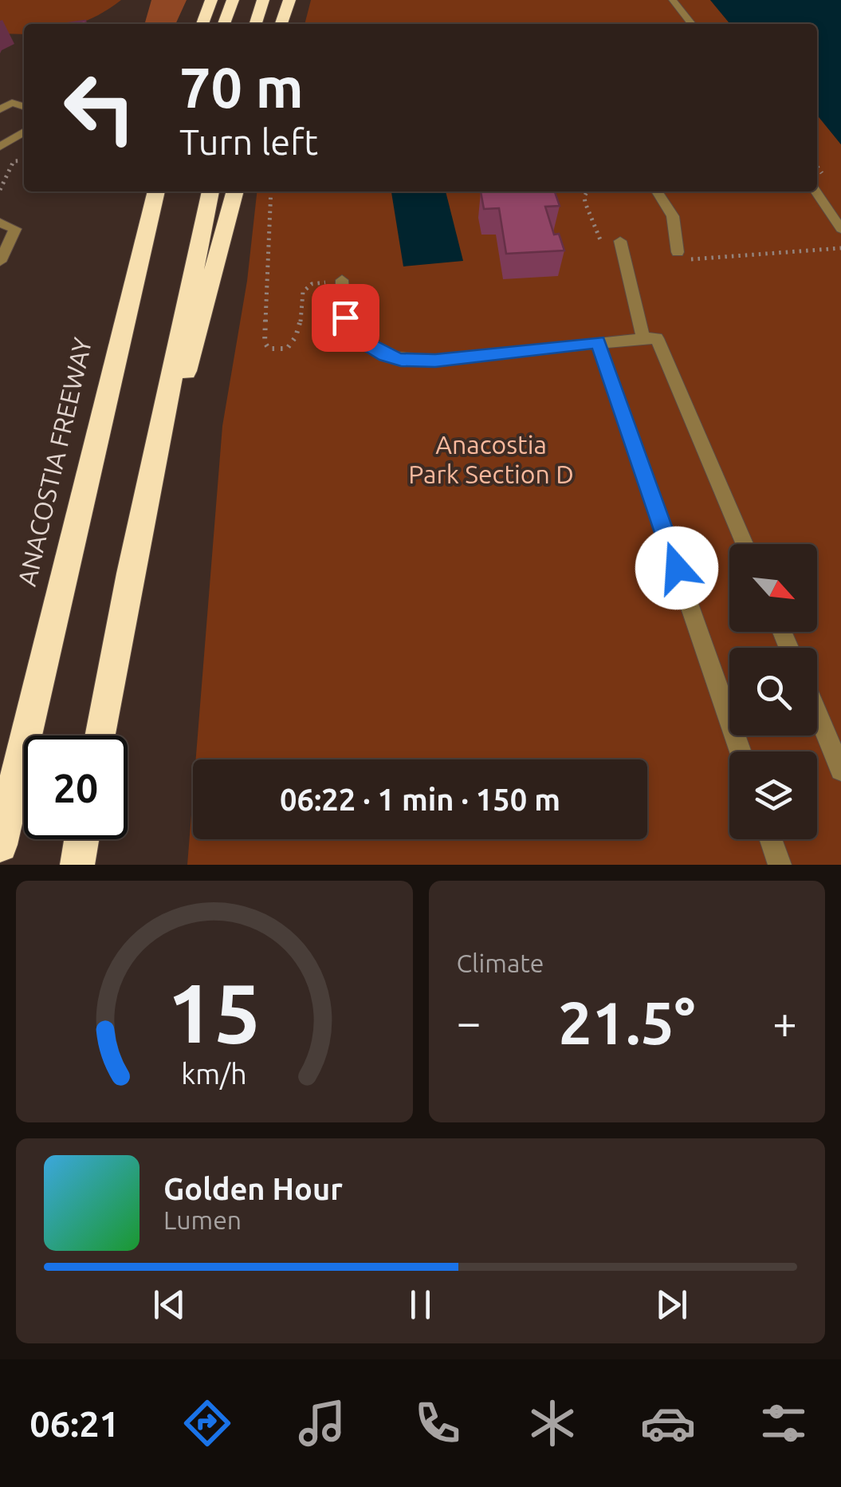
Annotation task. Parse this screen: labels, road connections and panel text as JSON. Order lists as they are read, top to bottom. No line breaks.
{"streets":{"highway":["ANACOSTIA FREEWAY"]},"parks":["Anacostia Park Section D"],"north":"bottom right","page":{"turn":["70 m","Turn left"],"limit":"20","trip":"06:22 · 1 min · 150 m","tile":"Climate","heat":["−","21.5°","+"],"song":["Golden Hour","Lumen"],"tabs":"06:21","gauge":["15","km/h"]}}
